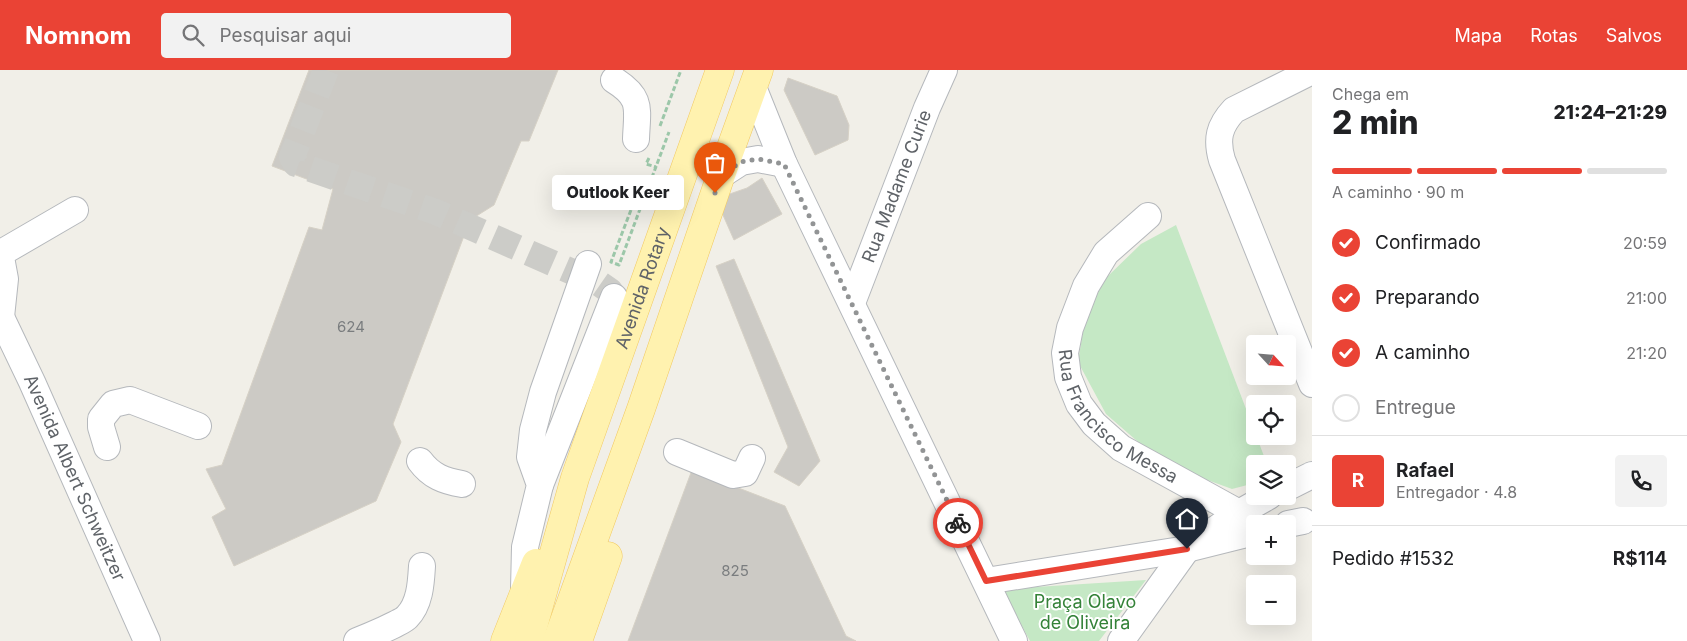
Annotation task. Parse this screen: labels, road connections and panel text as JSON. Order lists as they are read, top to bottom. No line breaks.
{"streets":{"main road":["Avenida Rotary"],"street":["Rua Madame Curie","Rua Francisco Messa","Avenida Albert Schweitzer"]},"parks":["Praça Olavo de Oliveira"],"places":["Outlook Keer"],"house_numbers":["624","825"],"north":"bottom right","page":{"header":"Nomnom","search":"Pesquisar aqui","nav":["Mapa","Rotas","Salvos"],"heading":["2 min","Chega em","21:24–21:29"],"panel":["Rafael","Entregador · 4.8","Pedido #1532","R$114"],"bar":"A caminho · 90 m","bubble":"Outlook Keer","list":[["Confirmado","20:59"],["Preparando","21:00"],["A caminho","21:20"],"Entregue"],"map_buttons":["+","−"],"round":"R"}}
